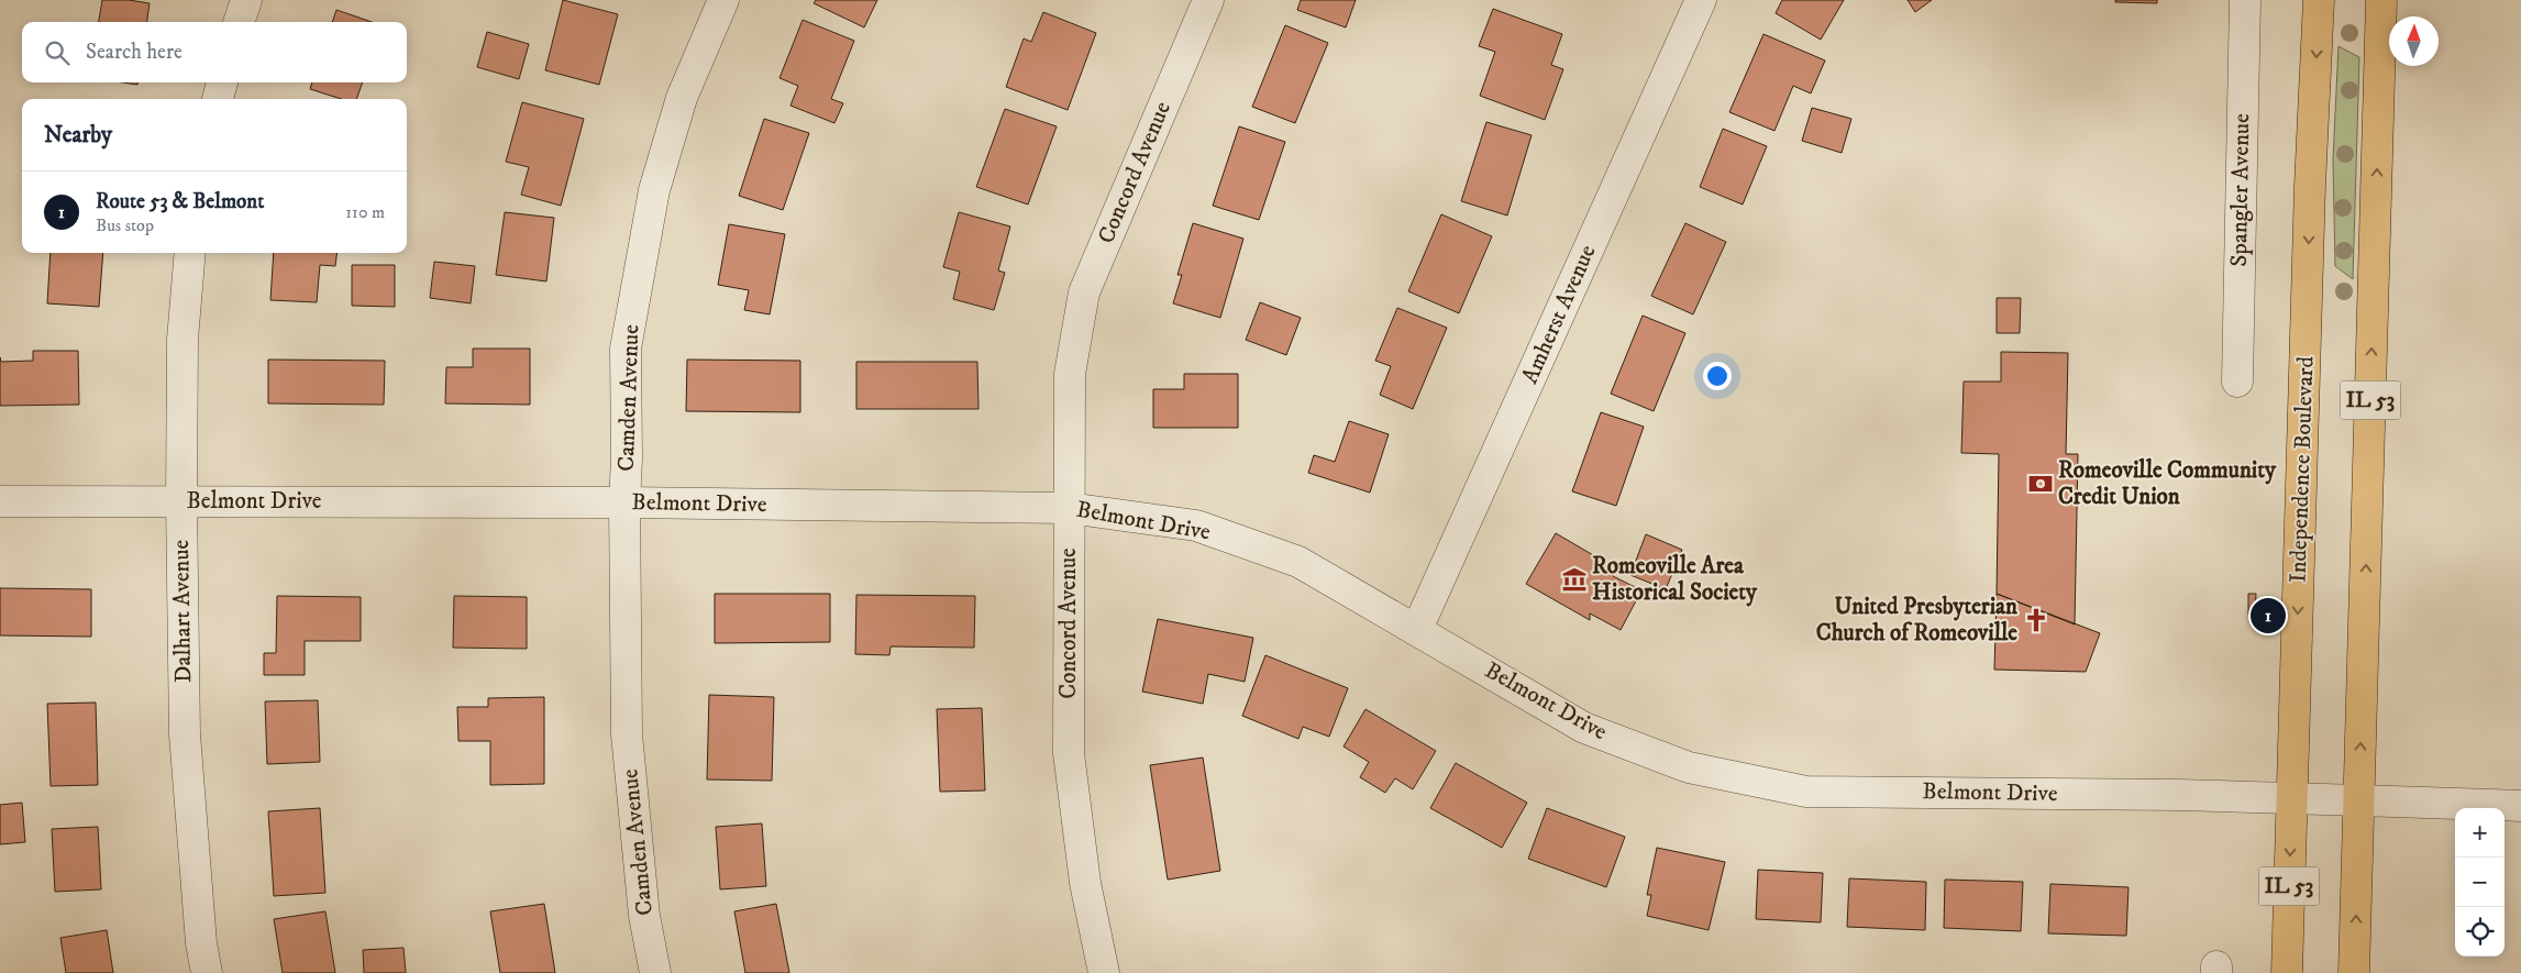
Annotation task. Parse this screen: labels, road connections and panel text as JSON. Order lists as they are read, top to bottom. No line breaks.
{"streets":{"main road":["IL 53","Independence Boulevard"],"street":["Concord Avenue","Spangler Avenue","Amherst Avenue","Camden Avenue","Belmont Drive","Dalhart Avenue"]},"crossings":[["Concord Avenue","Belmont Drive"],["Amherst Avenue","Belmont Drive"],["Camden Avenue","Belmont Drive"],["IL 53","Belmont Drive"],["Independence Boulevard","Belmont Drive"],["Belmont Drive","Dalhart Avenue"]],"places":{"bank":["Romeoville Community Credit Union"],"museum":["Romeoville Area Historical Society"],"church":["United Presbyterian Church of Romeoville"]},"north":"top","page":{"search":"Search here","heading":"Nearby","list":[{"mark":"1","name":"Route 53 & Belmont","note":"Bus stop","value":"110 m"}],"pins":"1","map_buttons":["+","−"]}}
